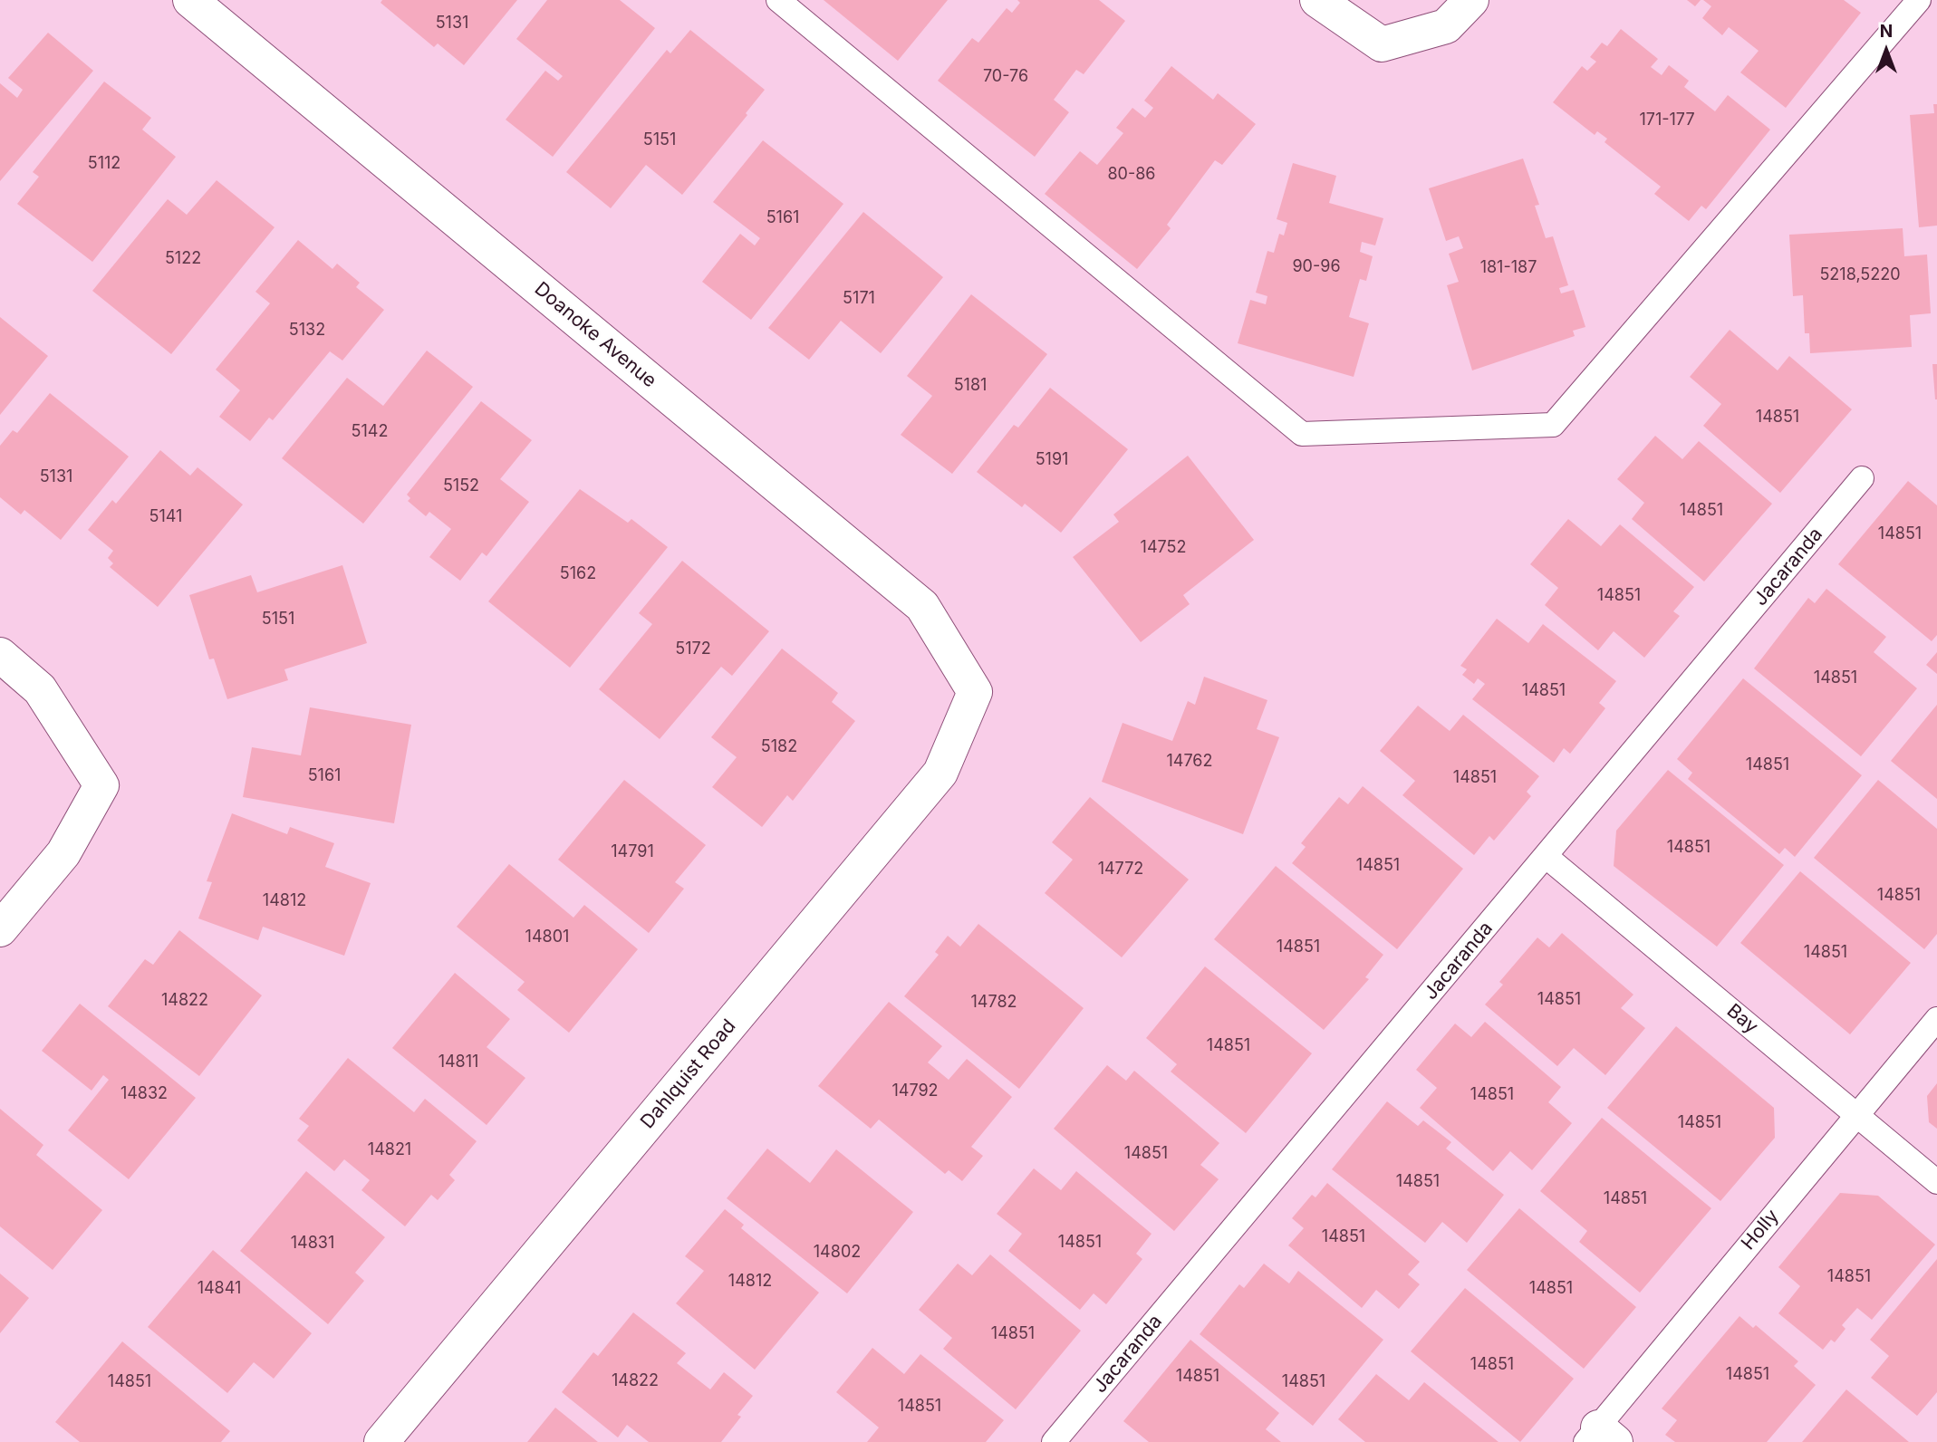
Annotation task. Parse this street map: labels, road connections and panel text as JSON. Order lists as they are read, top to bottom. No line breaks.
{"streets":{"street":["Doanoke Avenue","Dahlquist Road"],"lane":["Jacaranda","Bay","Holly"]},"crossings":[["Doanoke Avenue","Dahlquist Road"],["Jacaranda","Bay"],["Bay","Holly"]],"house_numbers":["5131","70-76","171-177","5151","5112","80-86","5161","5122","90-96","181-187","5218,5220","5171","5132","5181","14851","5142","5191","5131","5152","14851","5141","14851","14752","5162","14851","5151","5172","14851","14851","5182","14762","14851","5161","14851","14851","14791","14851","14772","14851","14812","14801","14851","14851","14851","14822","14782","14851","14811","14792","14832","14851","14851","14821","14851","14851","14851","14851","14851","14831","14802","14851","14812","14841","14851","14851","14851","14851","14851","14822","14851","14851","14851"],"north":"top"}
